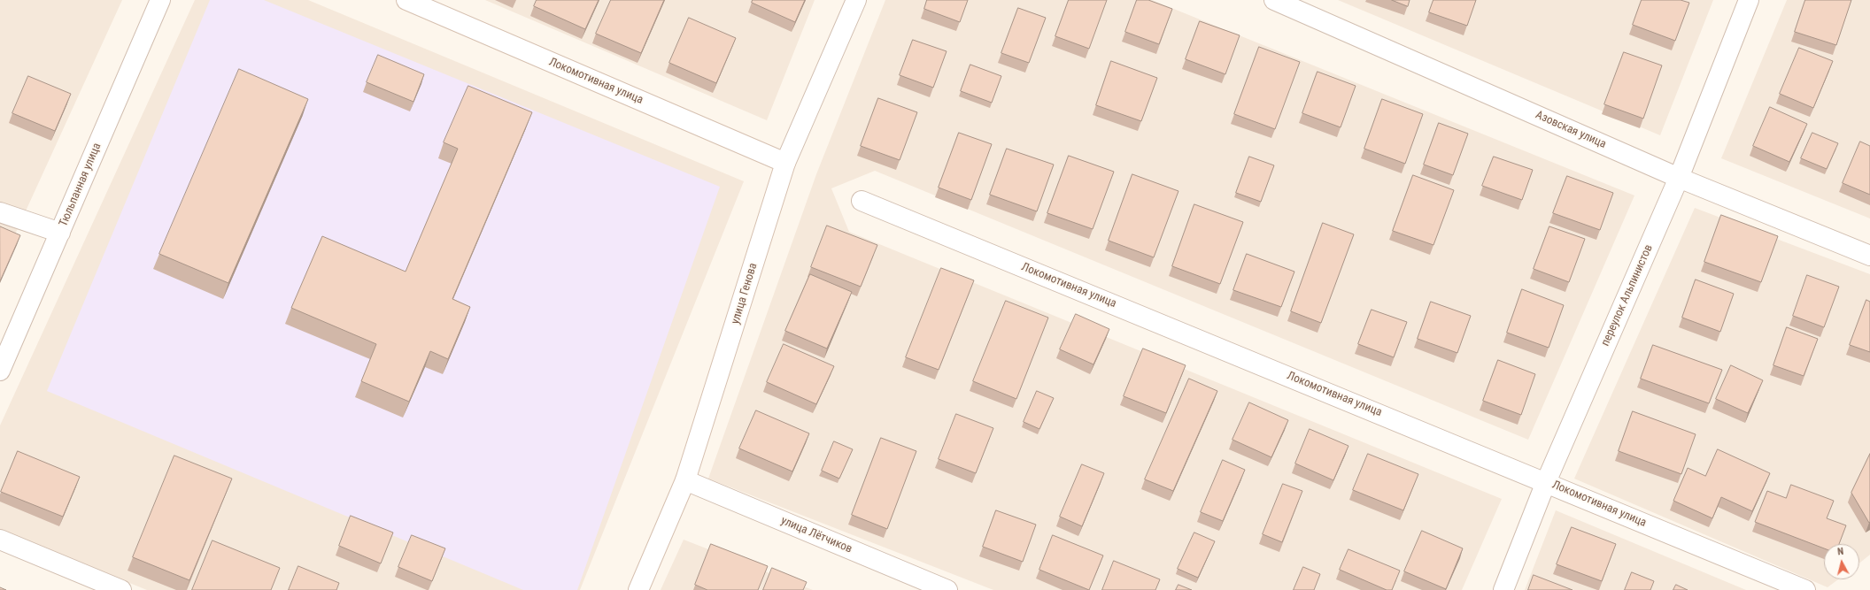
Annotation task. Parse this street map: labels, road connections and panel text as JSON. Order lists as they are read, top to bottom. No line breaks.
{"streets":{"street":["Локомотивная улица","Азовская улица","Тюльпанная улица","улица Генова","переулок Альпинистов","улица Лётчиков"]},"crossings":[["Локомотивная улица","улица Генова"],["Локомотивная улица","переулок Альпинистов"],["Азовская улица","переулок Альпинистов"],["улица Генова","улица Лётчиков"]],"north":"top"}
